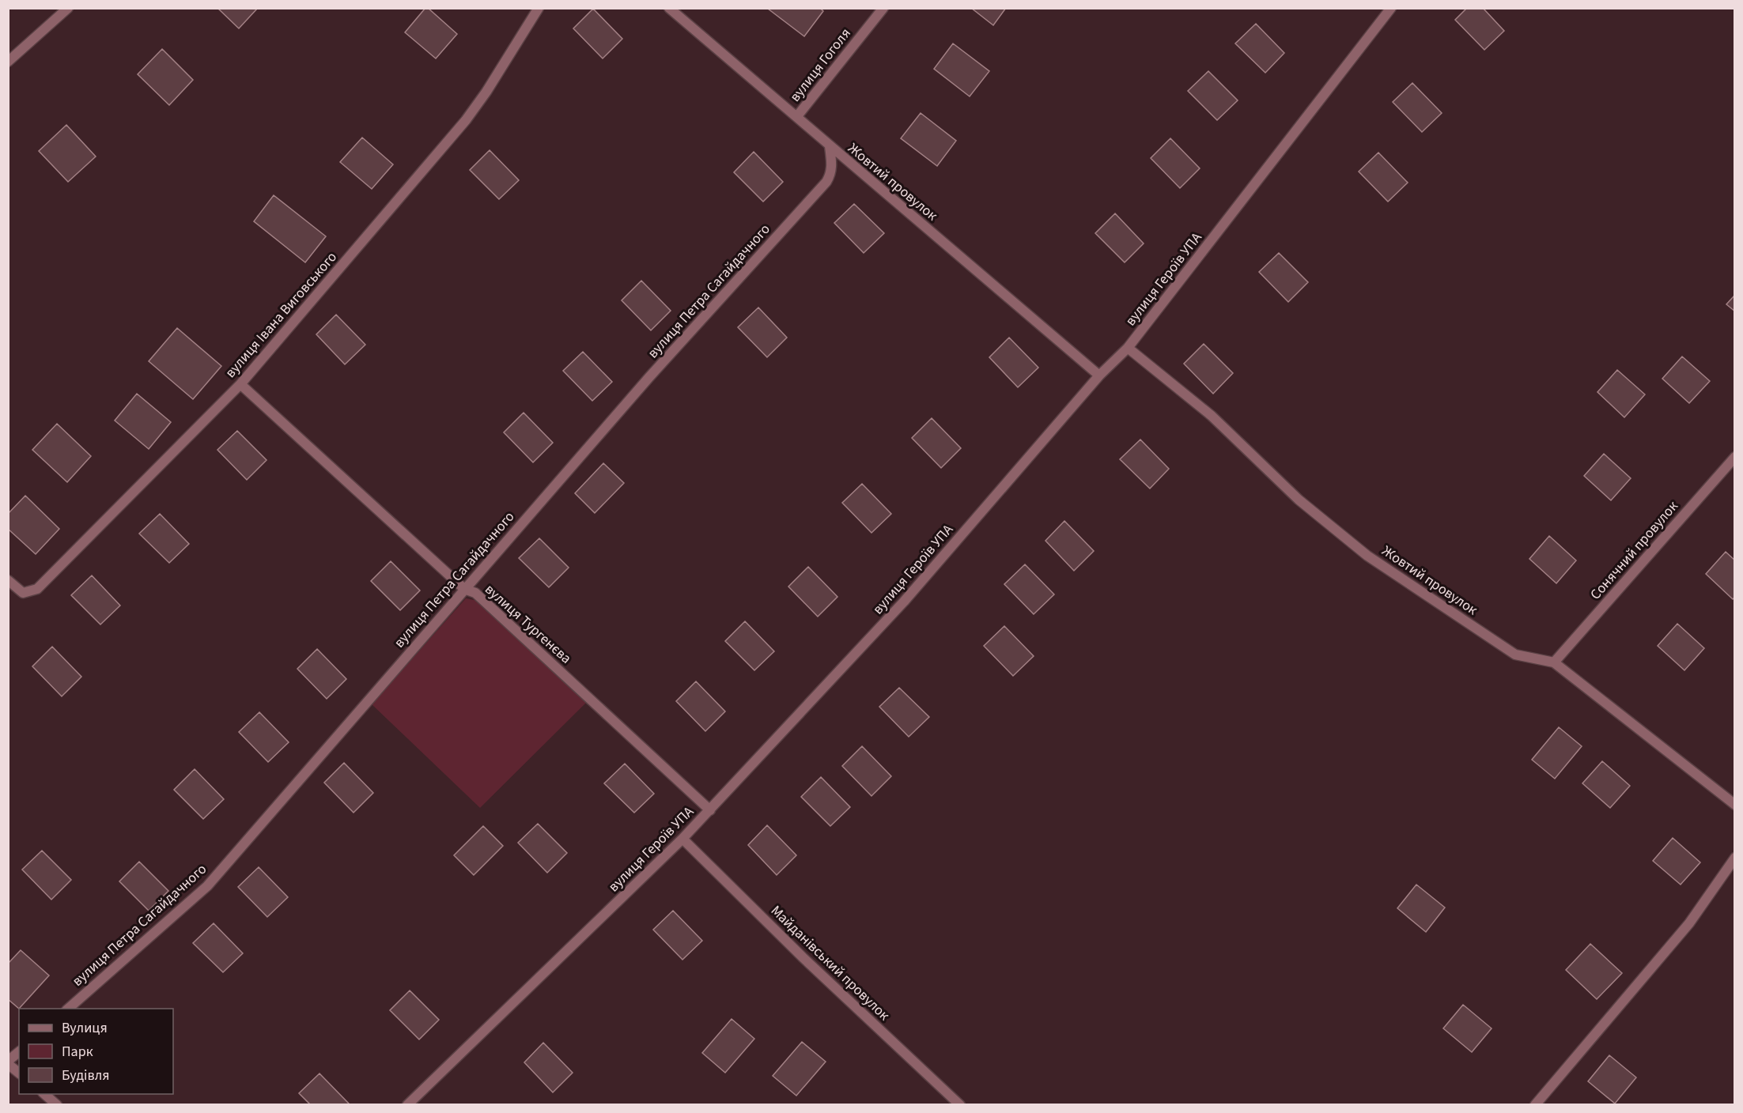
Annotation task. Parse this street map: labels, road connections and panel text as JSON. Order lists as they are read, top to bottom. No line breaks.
{"streets":{"street":["вулиця Гоголя","Жовтий провулок","вулиця Героїв УПА","вулиця Петра Сагайдачного","вулиця Івана Виговського","Сонячний провулок","вулиця Тургенєва","Майданівський провулок"]},"crossings":[["вулиця Гоголя","Жовтий провулок"],["Жовтий провулок","вулиця Героїв УПА"],["Жовтий провулок","вулиця Петра Сагайдачного"],["Жовтий провулок","Сонячний провулок"],["вулиця Героїв УПА","вулиця Тургенєва"],["вулиця Героїв УПА","Майданівський провулок"],["вулиця Петра Сагайдачного","вулиця Тургенєва"],["вулиця Івана Виговського","вулиця Тургенєва"]],"legend":["Вулиця","Парк","Будівля"]}
